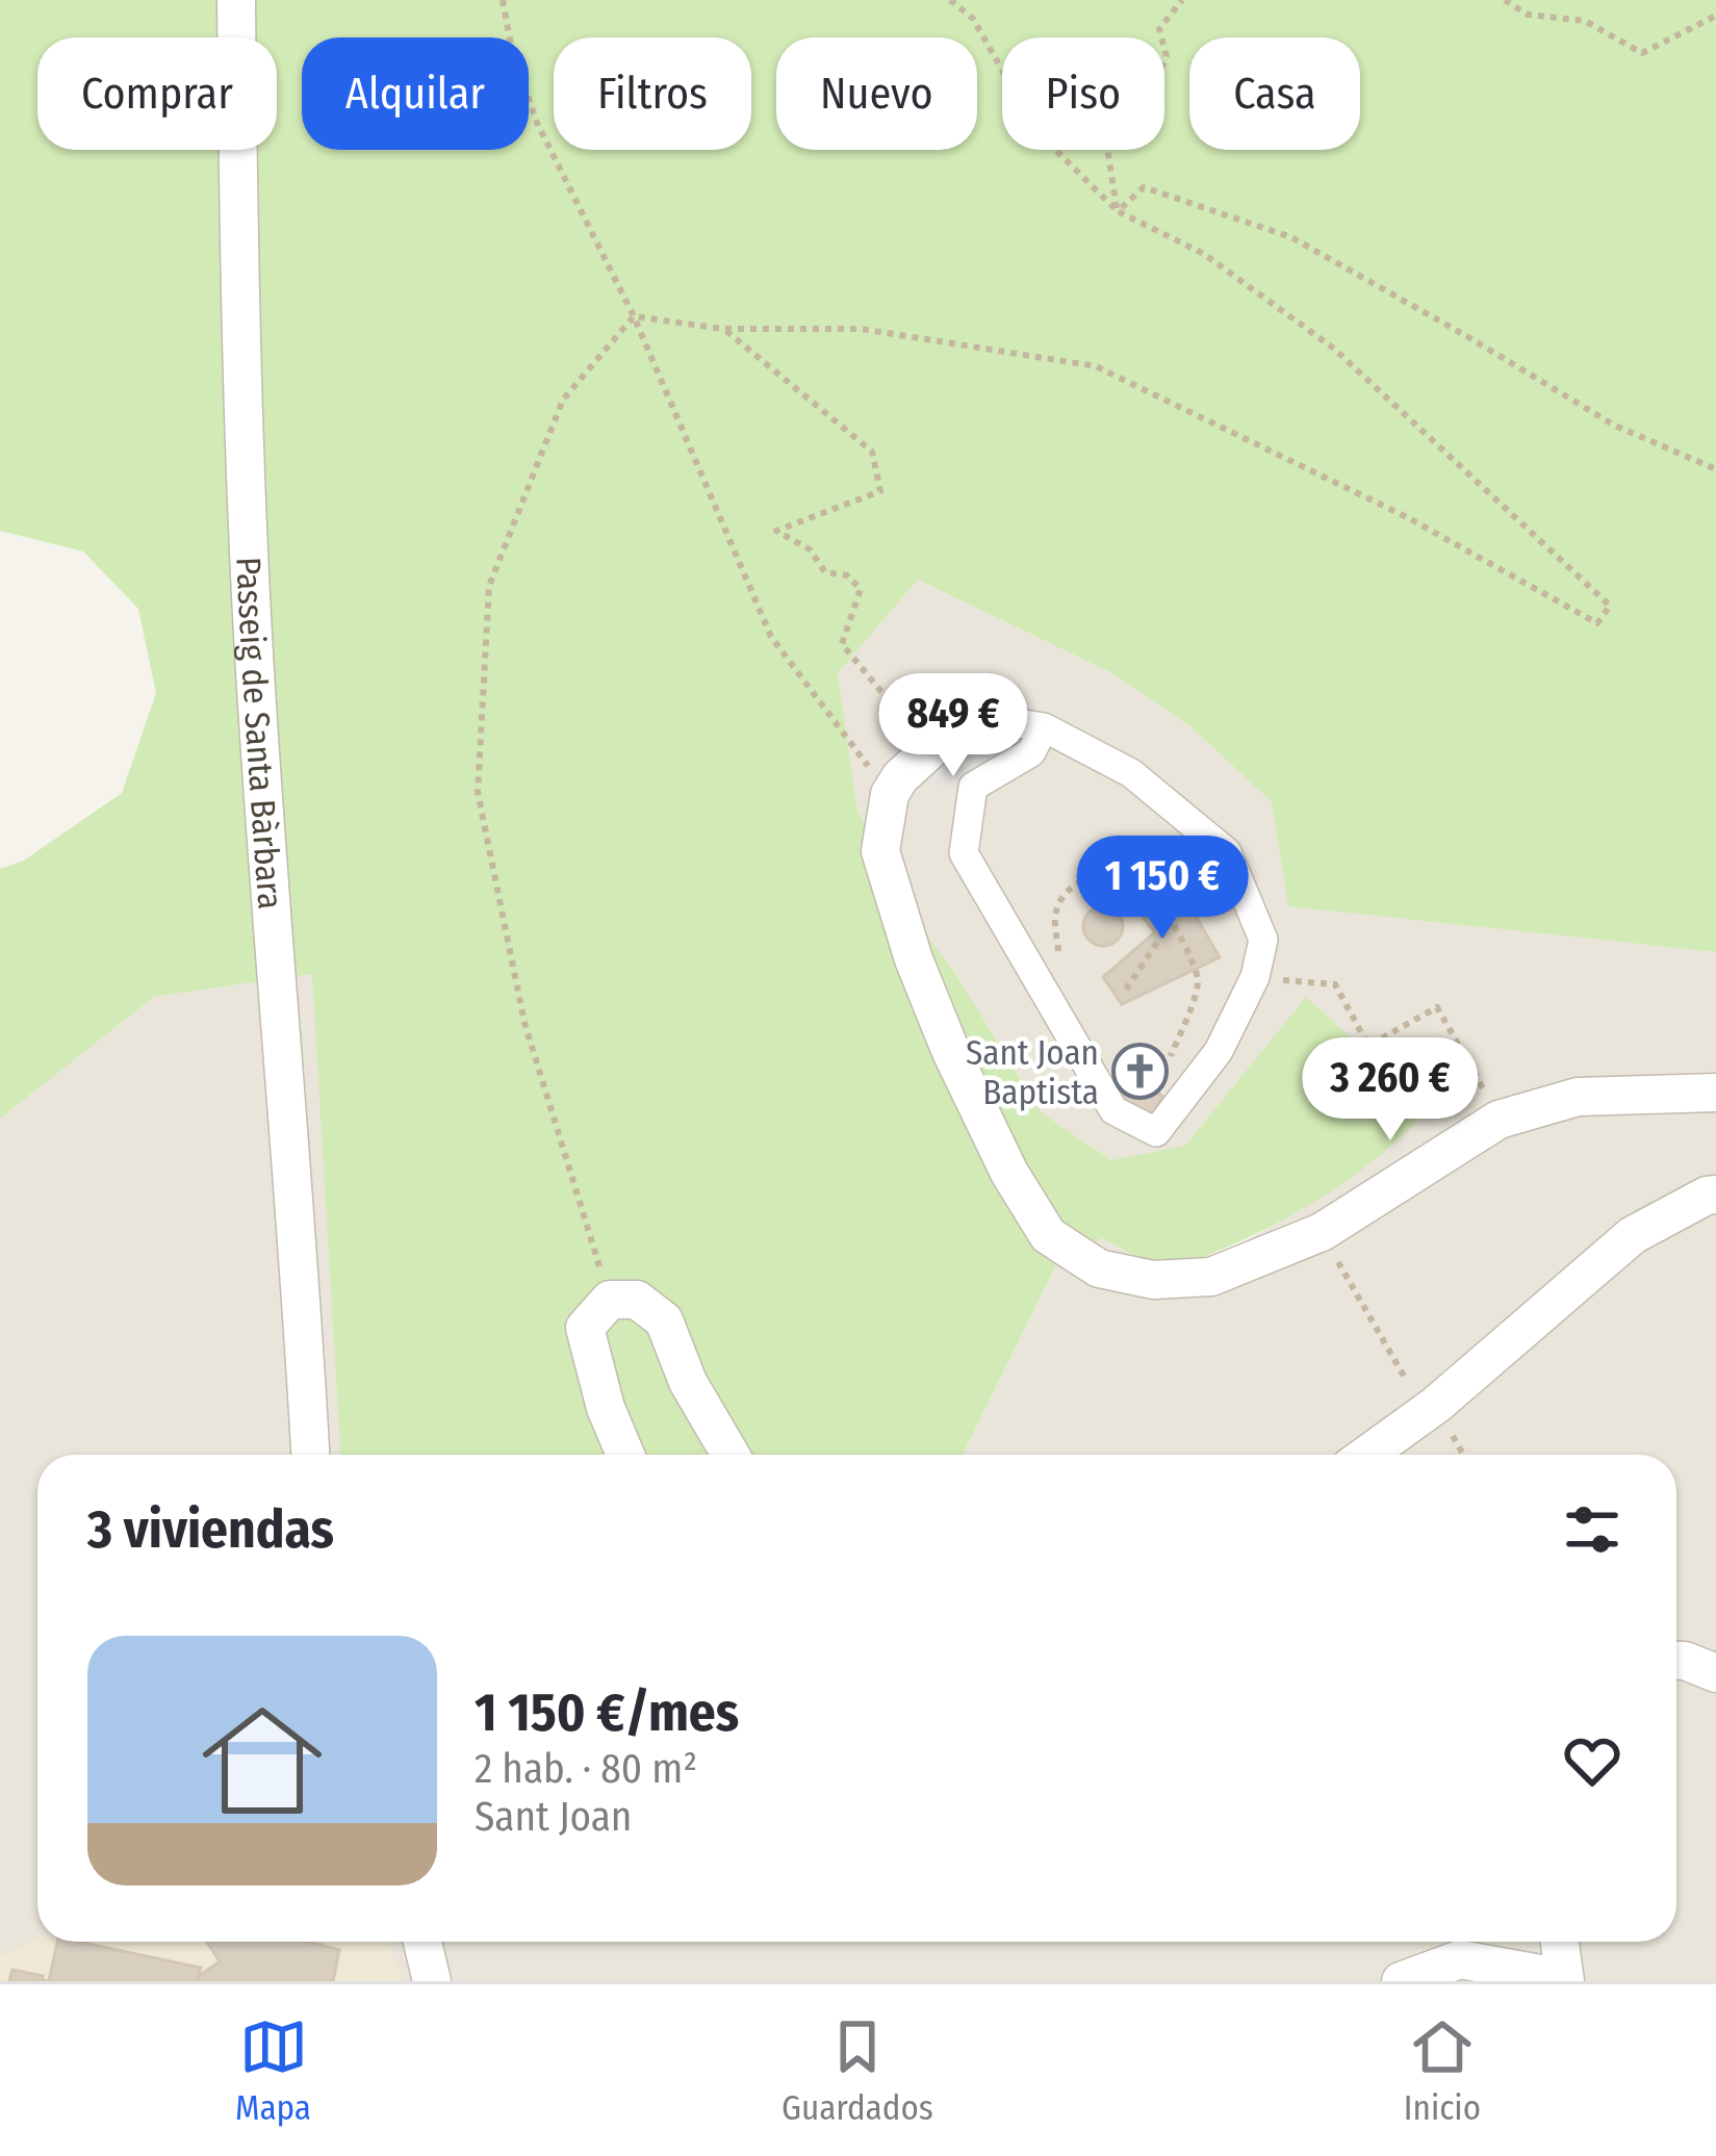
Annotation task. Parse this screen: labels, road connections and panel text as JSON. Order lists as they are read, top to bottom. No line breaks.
{"streets":{"street":["Passeig de Santa Bàrbara"]},"places":{"church":["Sant Joan Baptista"]},"page":{"chip":["Comprar","Alquilar","Filtros","Nuevo","Piso","Casa"],"price":["849 €","1 150 €","3 260 €"],"heading":"3 viviendas","list":[{"name":"1 150 €/mes","note":"2 hab. · 80 m² · Sant Joan"}],"tabs":["Mapa","Guardados","Inicio"]}}
